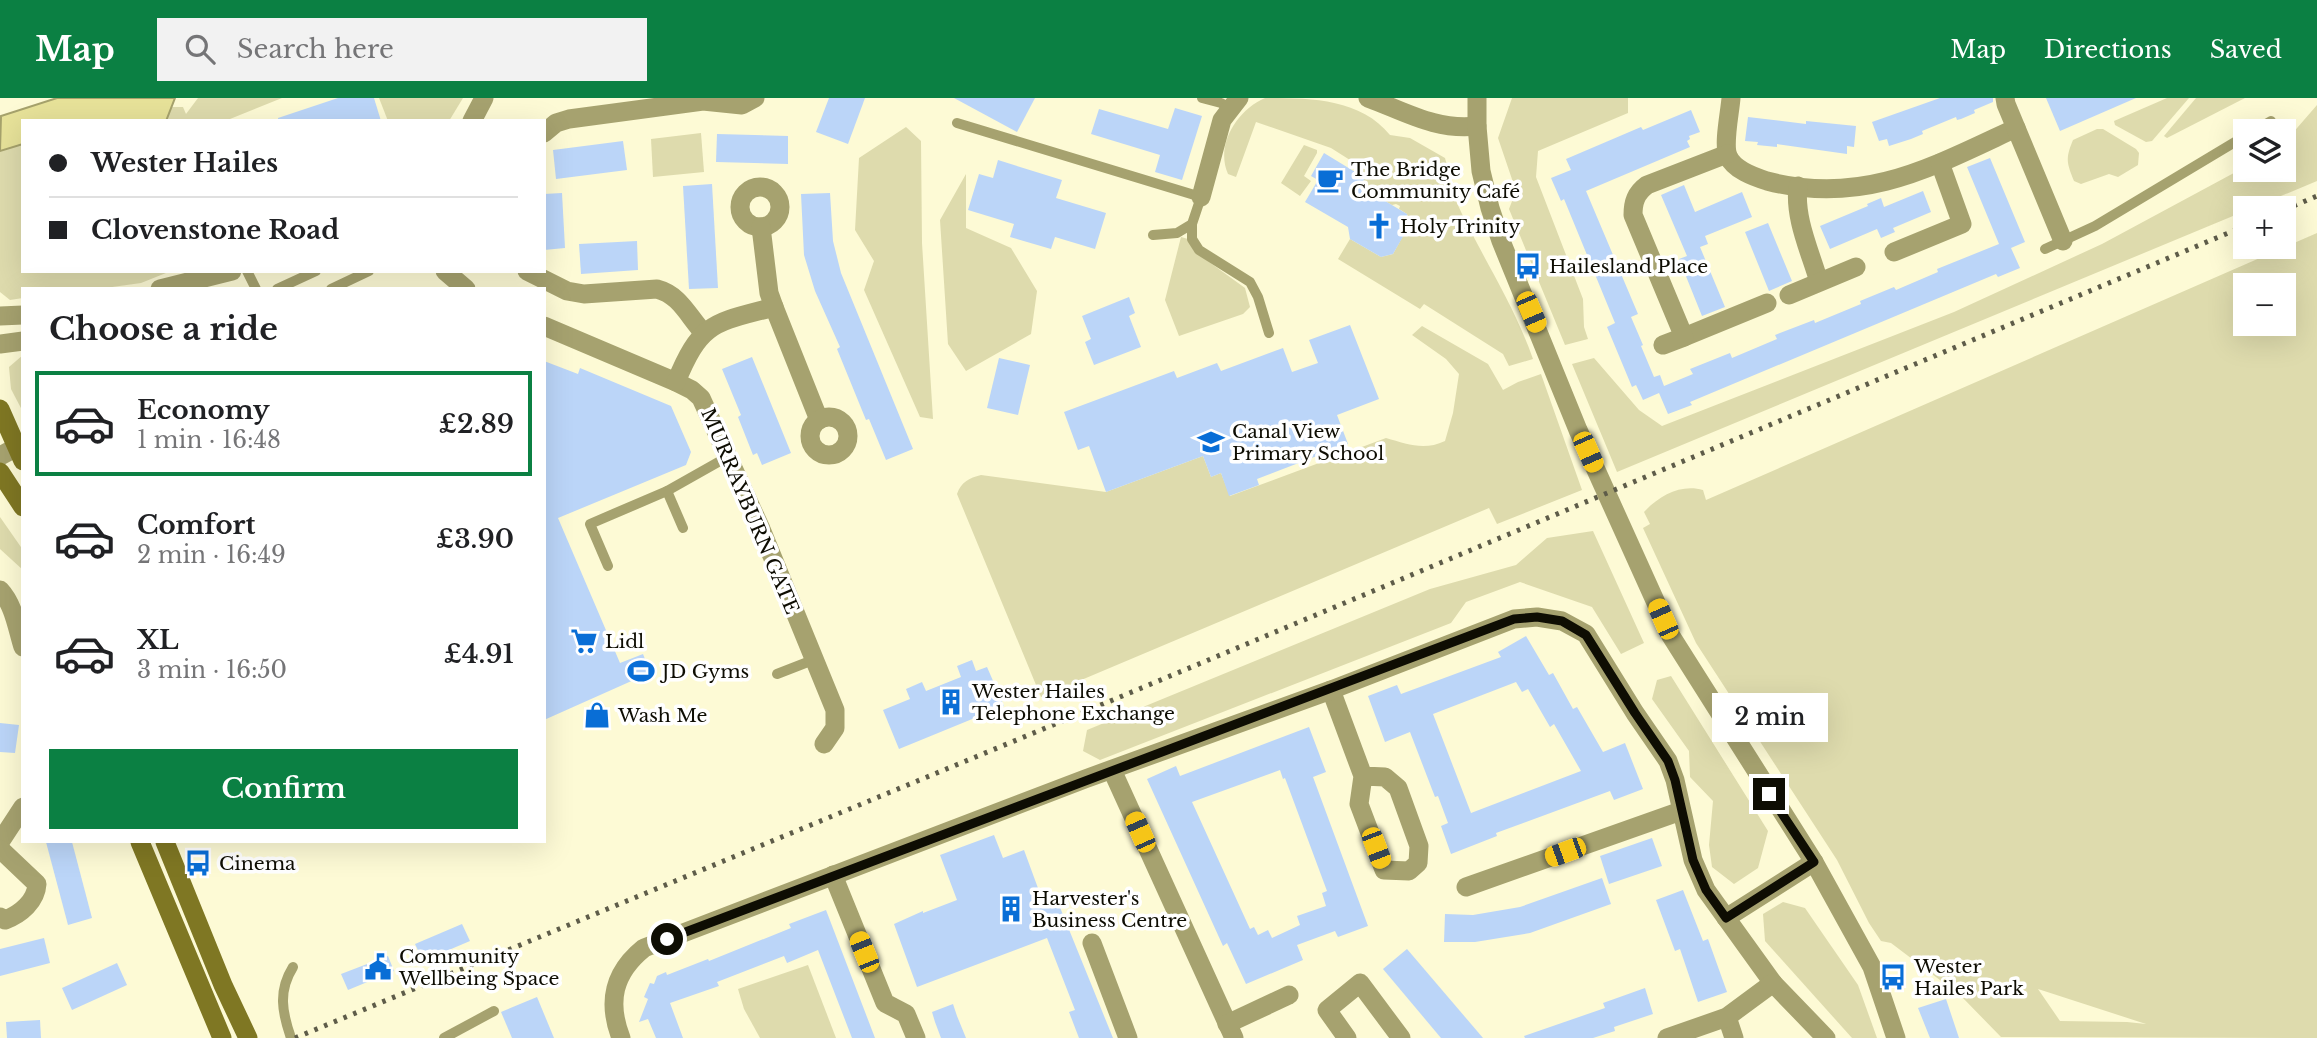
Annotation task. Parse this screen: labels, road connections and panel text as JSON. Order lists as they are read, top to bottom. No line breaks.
{"streets":{"street":["MURRAYBURN GATE"]},"places":{"cafe":["The Bridge Community Café"],"church":["Holy Trinity"],"bus stop":["Hailesland Place","Cinema","Wester Hailes Park"],"school or university":["Canal View Primary School"],"supermarket":["Lidl"],"sports":["JD Gyms"],"building":["Wester Hailes Telephone Exchange","Harvester's Business Centre"],"shop":["Wash Me"],"public building":["Community Wellbeing Space"]},"page":{"header":"Map","search":"Search here","nav":["Map","Directions","Saved"],"map_buttons":["+","−"],"banner":["Wester Hailes","Clovenstone Road"],"heading":"Choose a ride","list":[{"name":"Economy","note":"1 min · 16:48","value":"£2.89"},{"name":"Comfort","note":"2 min · 16:49","value":"£3.90"},{"name":"XL","note":"3 min · 16:50","value":"£4.91"}],"bubble":"2 min","buttons":"Confirm"}}
